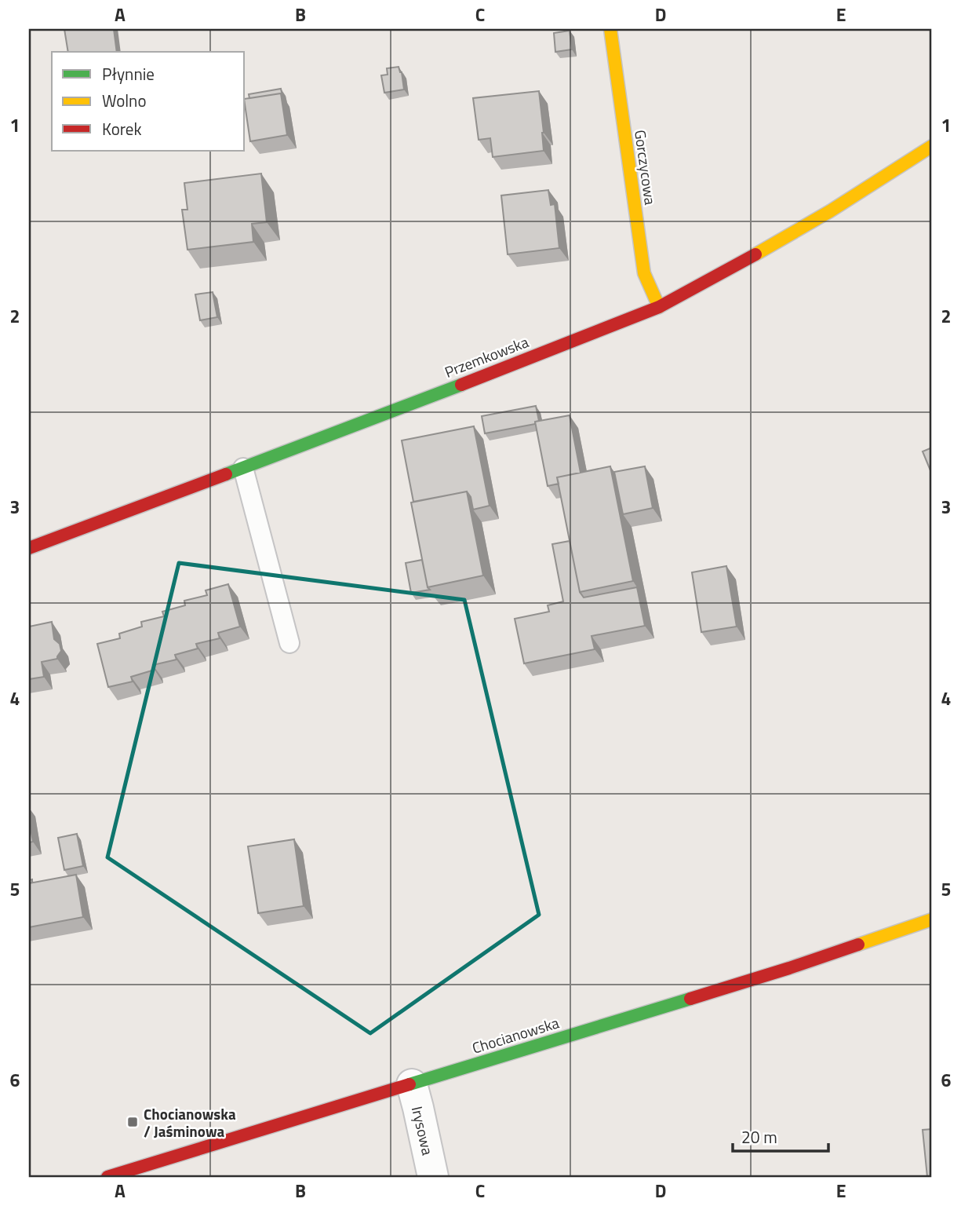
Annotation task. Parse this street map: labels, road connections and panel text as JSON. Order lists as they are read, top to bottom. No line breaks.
{"streets":{"street":["Gorczycowa","Przemkowska","Chocianowska","Irysowa"]},"crossings":[["Gorczycowa","Przemkowska"],["Chocianowska","Irysowa"]],"places":{"transit":["Chocianowska / Jaśminowa"]},"legend":["Płynnie","Wolno","Korek"],"scale_bar":"20 m","grid":{"columns":["A","B","C","D","E"],"rows":["1","2","3","4","5","6"]}}
